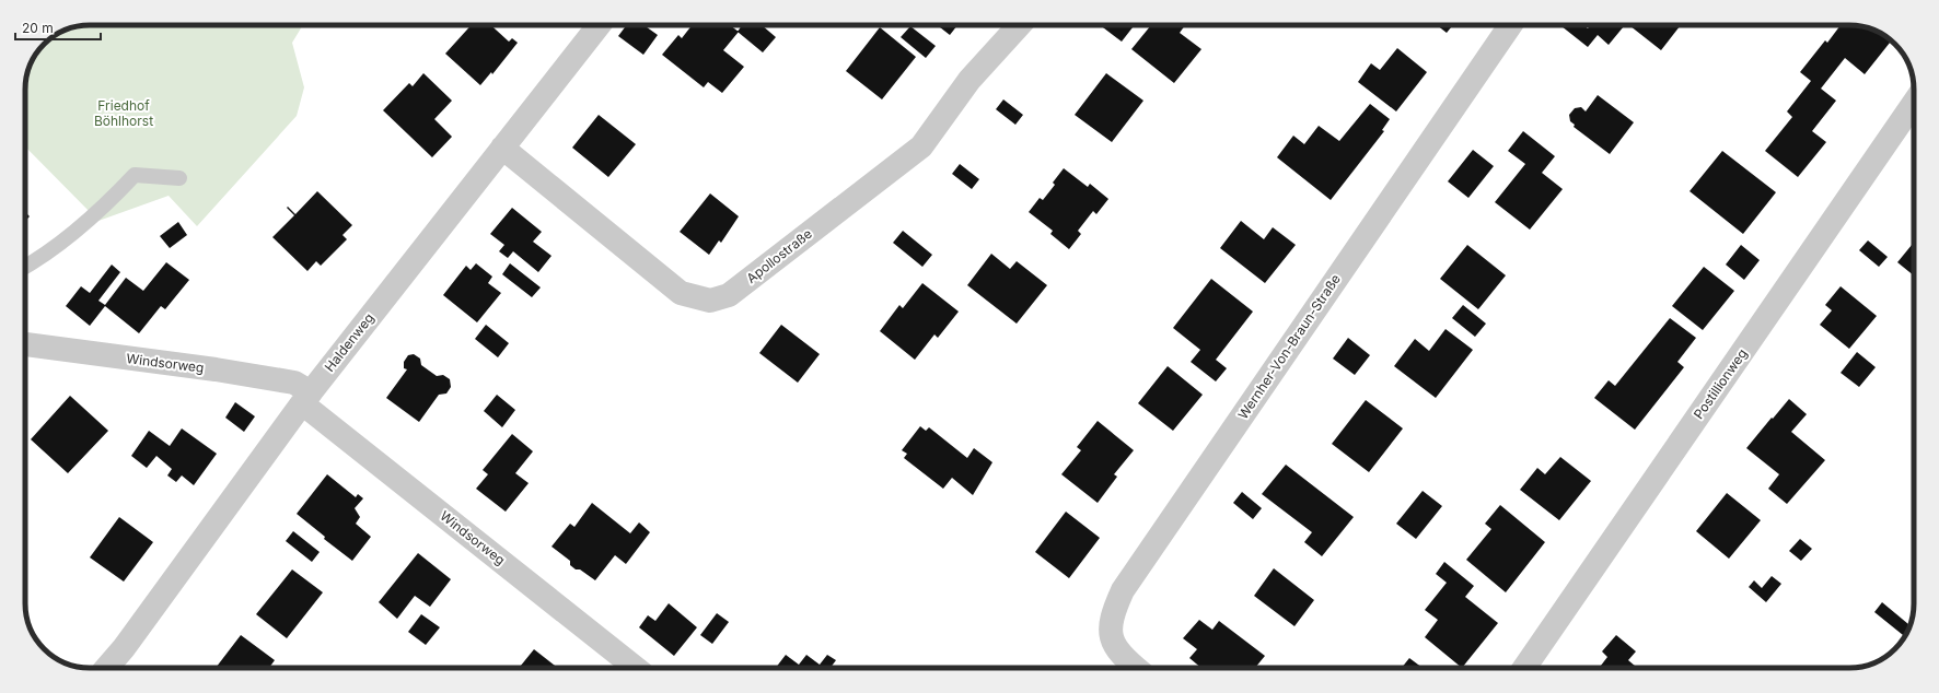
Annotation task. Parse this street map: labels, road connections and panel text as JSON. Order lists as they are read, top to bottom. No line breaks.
{"streets":{"street":["Apollostraße","Haldenweg","Wernher-Von-Braun-Straße","Windsorweg","Postillionweg"]},"crossings":[["Apollostraße","Haldenweg"],["Haldenweg","Windsorweg"]],"parks":["Friedhof Böhlhorst"],"scale_bar":"20 m"}
